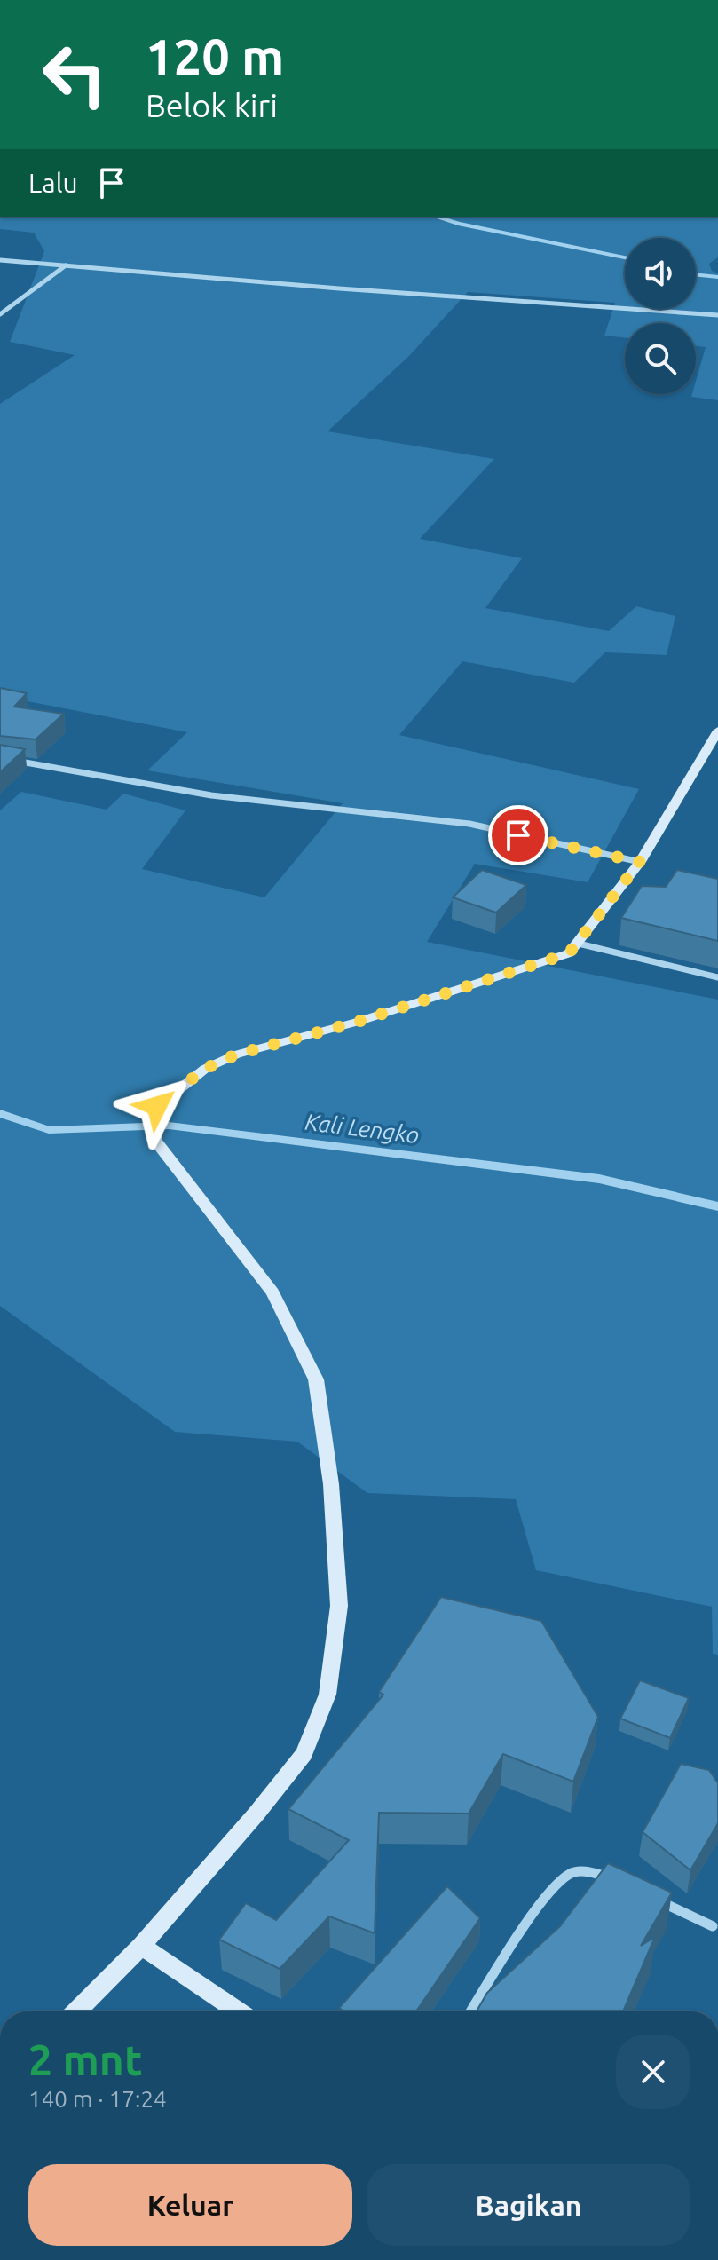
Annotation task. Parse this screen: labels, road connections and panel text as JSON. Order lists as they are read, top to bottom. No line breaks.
{"water":["Kali Lengko"],"page":{"turn":["120 m","Belok kiri"],"then":"Lalu","heading":["2 mnt","140 m · 17:24"],"buttons":["Keluar","Bagikan"]}}
